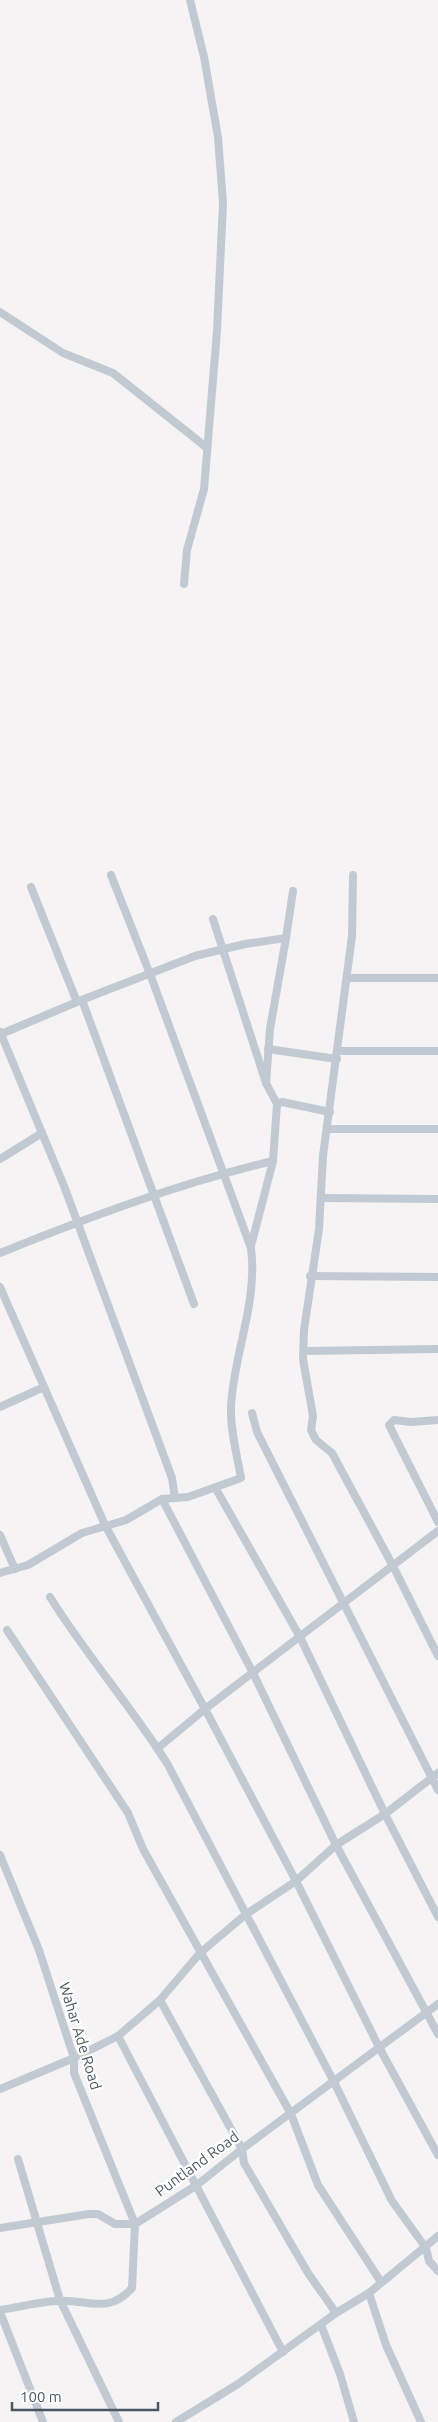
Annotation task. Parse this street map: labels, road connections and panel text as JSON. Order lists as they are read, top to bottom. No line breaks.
{"streets":{"street":["Wahar Ade Road","Puntland Road"]},"crossings":[["Wahar Ade Road","Puntland Road"]],"scale_bar":"100 m"}
